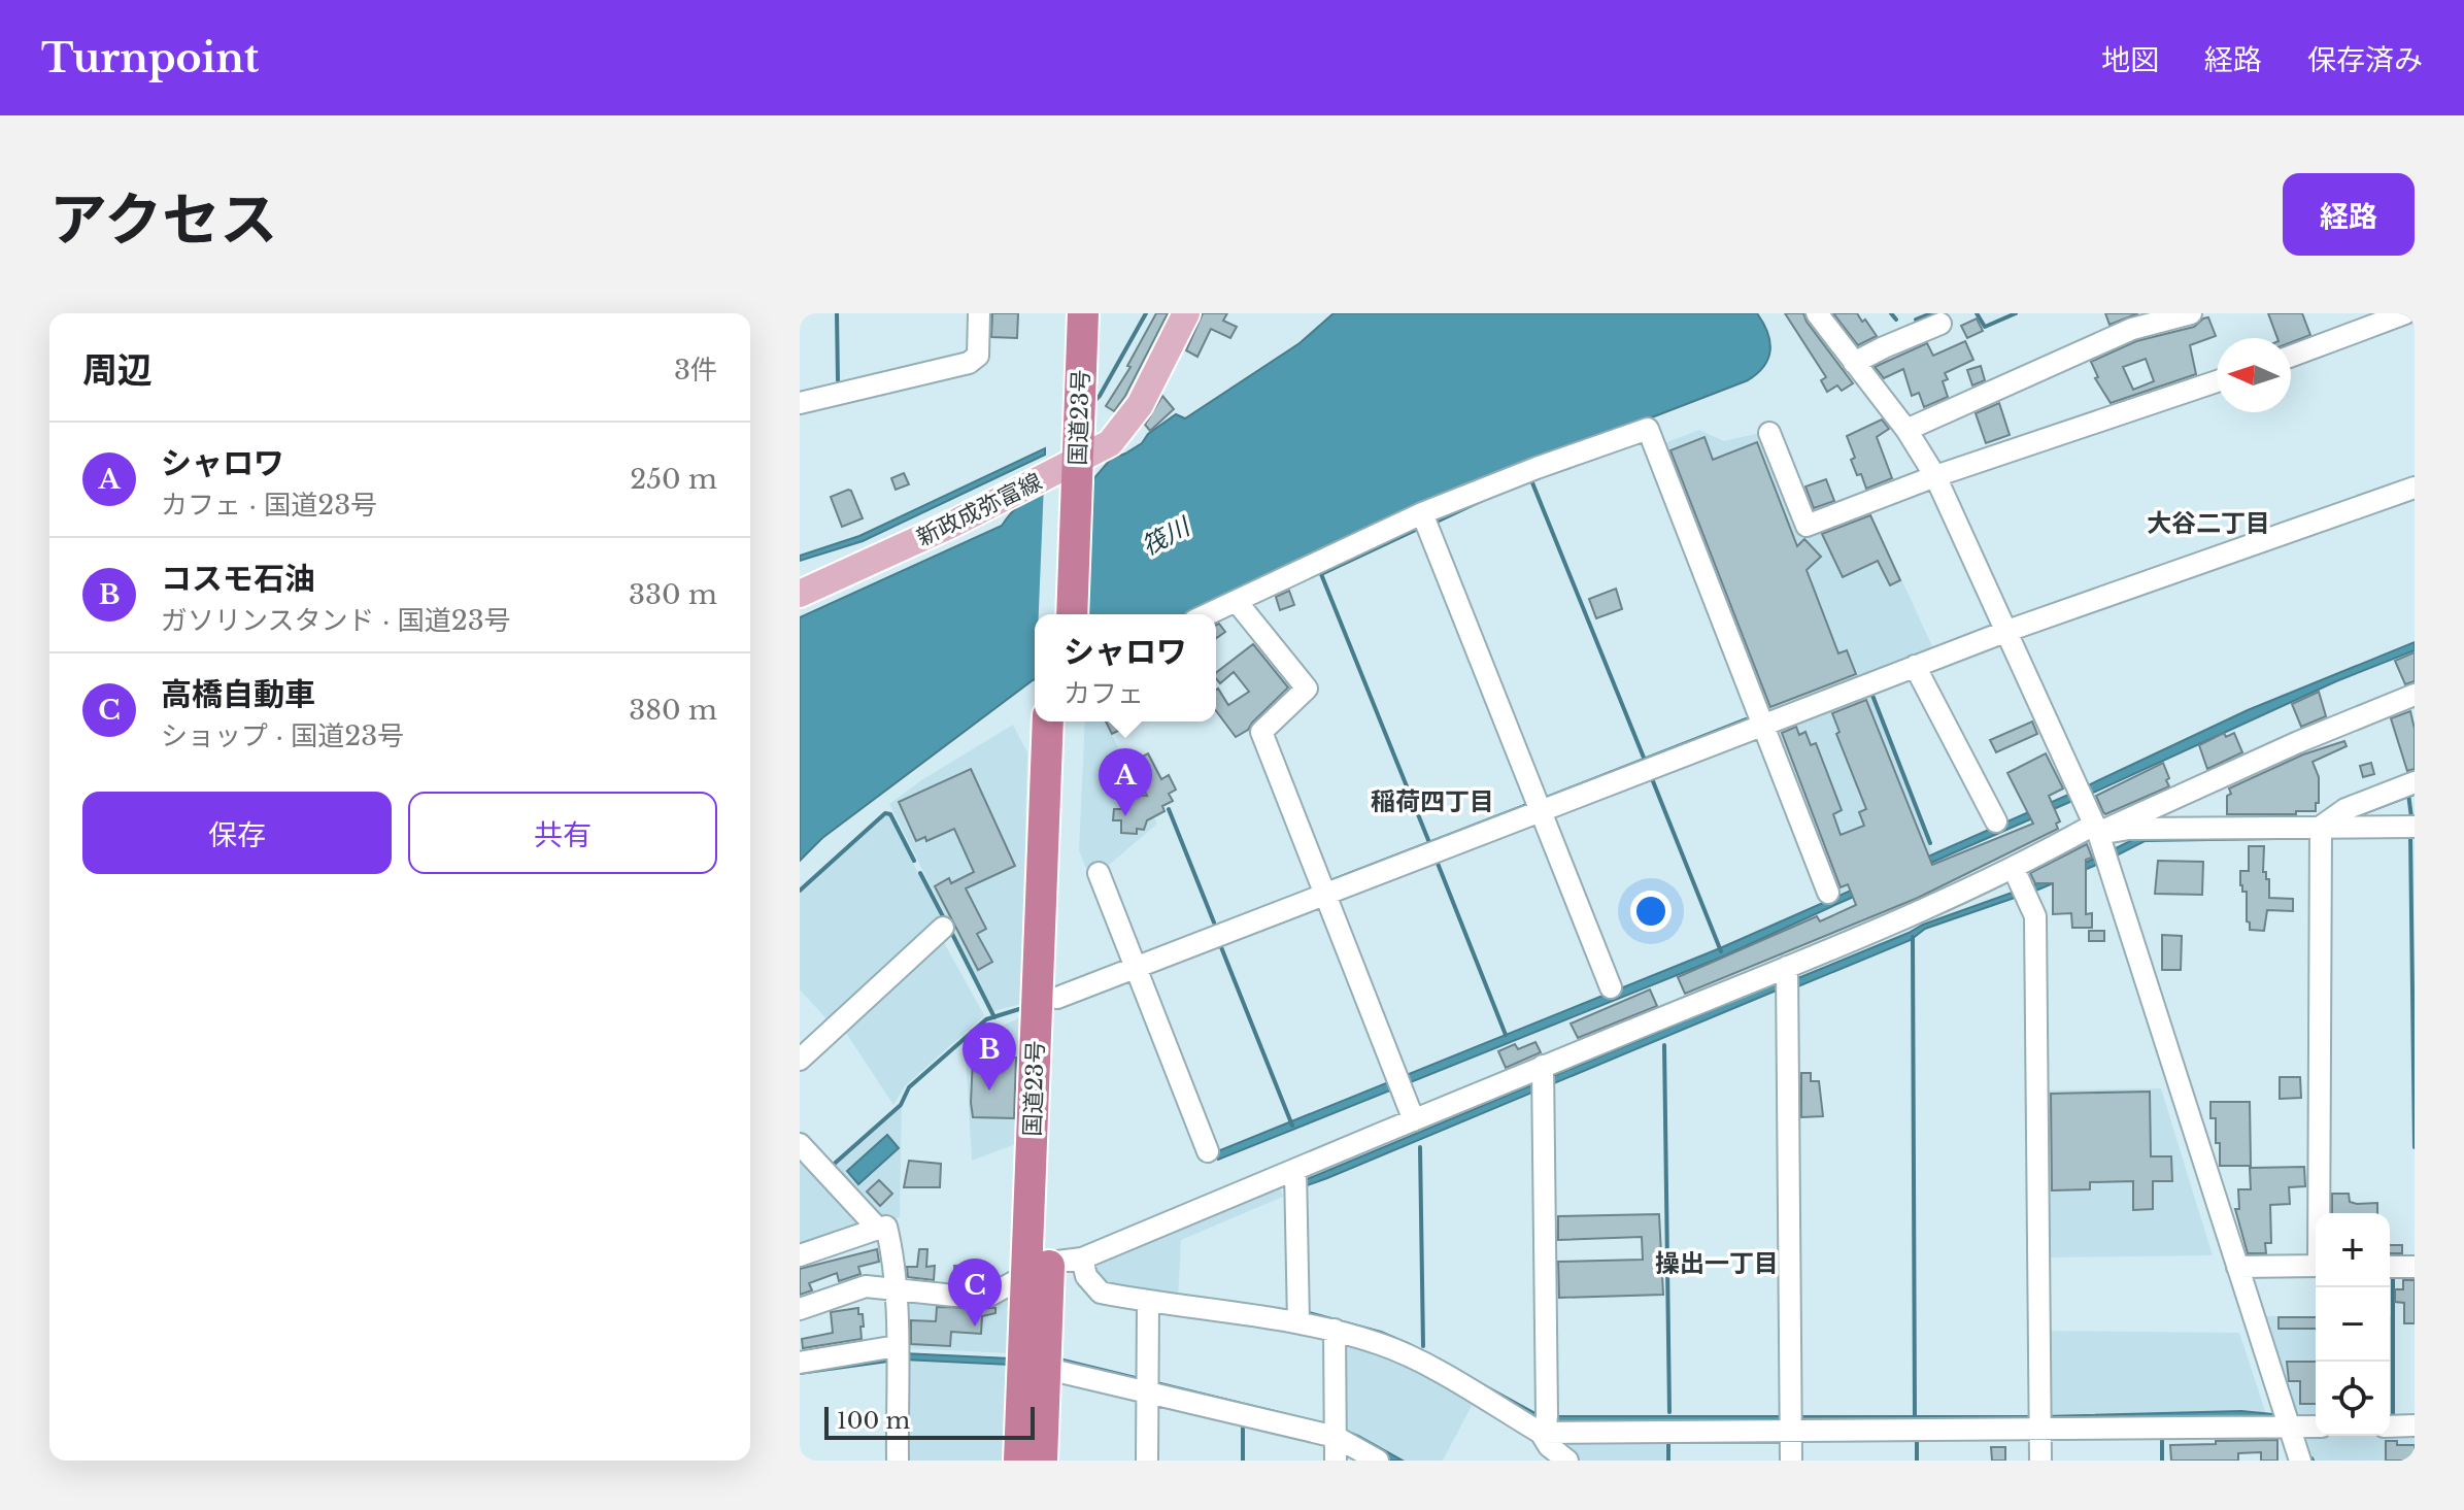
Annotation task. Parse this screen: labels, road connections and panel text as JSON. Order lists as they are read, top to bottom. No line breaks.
{"streets":{"highway":["国道23号"],"main road":["新政成弥富線"]},"crossings":[["国道23号","新政成弥富線"]],"districts":["大谷二丁目","稲荷四丁目","操出一丁目"],"water":["筏川"],"scale_bar":"100 m","north":"left","page":{"header":"Turnpoint","nav":["地図","経路","保存済み"],"title":"アクセス","buttons":["経路",["保存","共有"]],"heading":["周辺","3件"],"list":[{"mark":"A","name":"シャロワ","note":"カフェ · 国道23号","value":"250 m"},{"mark":"B","name":"コスモ石油","note":"ガソリンスタンド · 国道23号","value":"330 m"},{"mark":"C","name":"高橋自動車","note":"ショップ · 国道23号","value":"380 m"}],"popup":["シャロワ","カフェ"],"pins":["A","B","C"],"map_buttons":["+","−"],"scale":"100 m"}}
